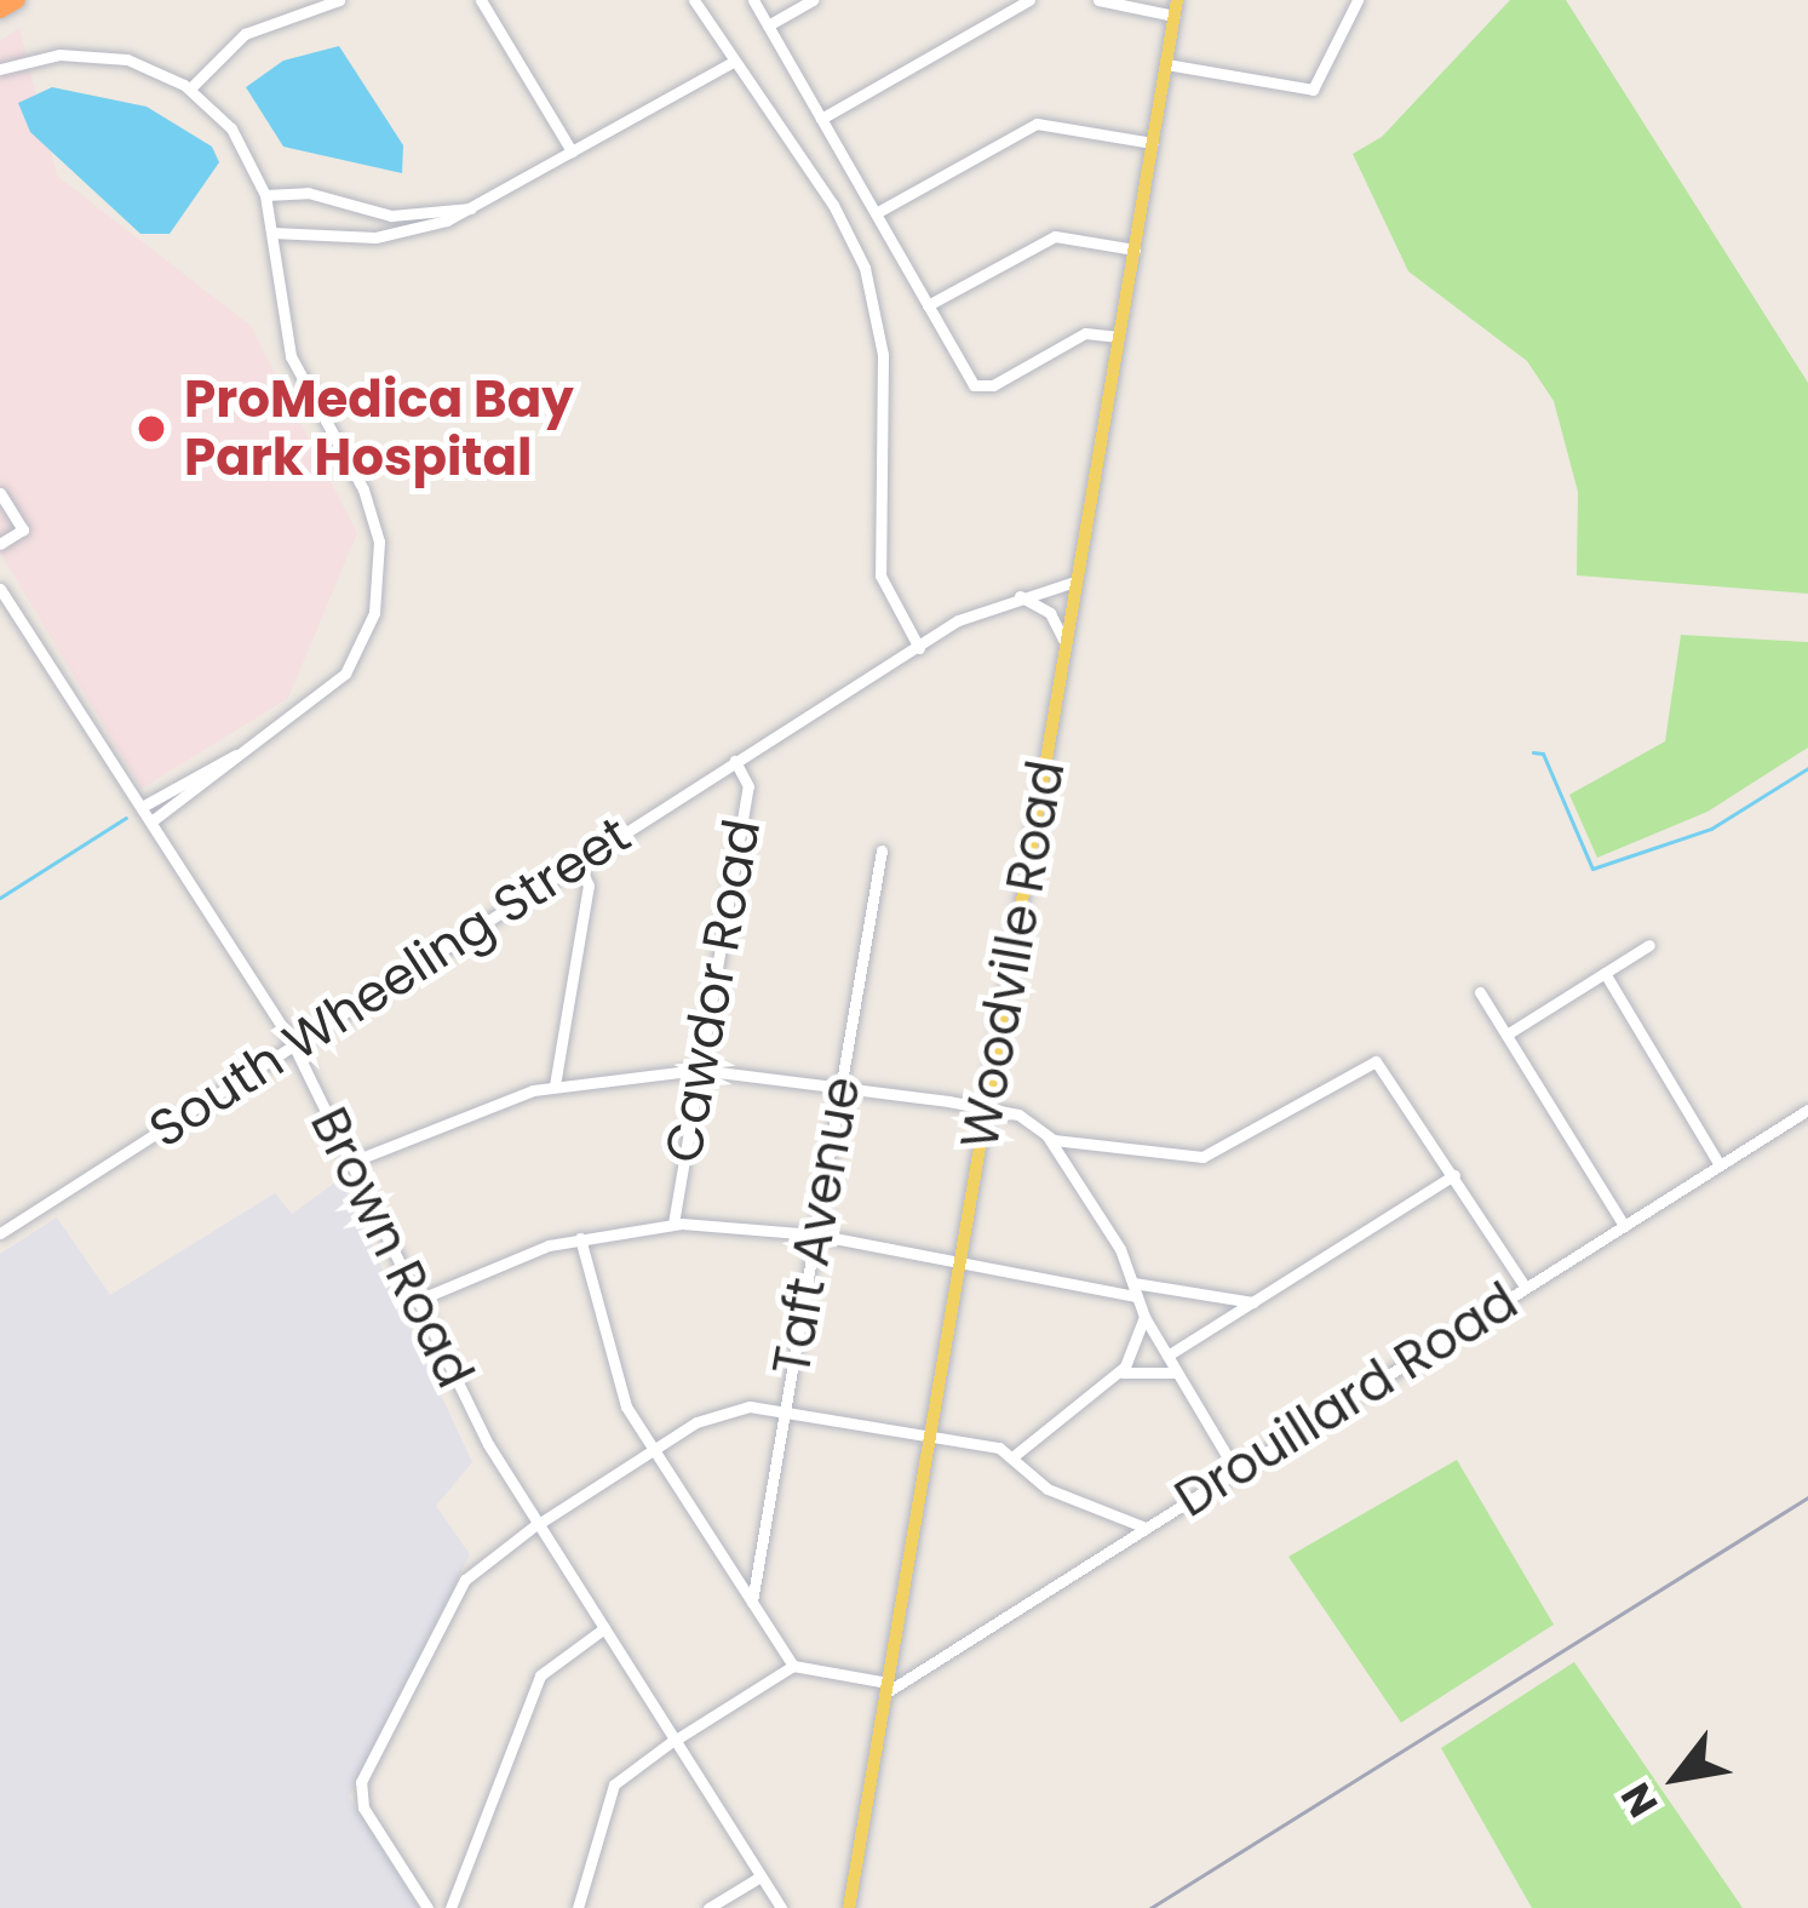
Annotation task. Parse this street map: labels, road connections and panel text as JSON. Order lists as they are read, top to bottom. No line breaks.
{"streets":{"main road":["Woodville Road"],"street":["South Wheeling Street","Cawdor Road","Taft Avenue","Brown Road","Drouillard Road"]},"crossings":[["Woodville Road","South Wheeling Street"],["Woodville Road","Drouillard Road"],["South Wheeling Street","Cawdor Road"],["South Wheeling Street","Brown Road"]],"places":["ProMedica Bay Park Hospital"],"north":"bottom left"}
